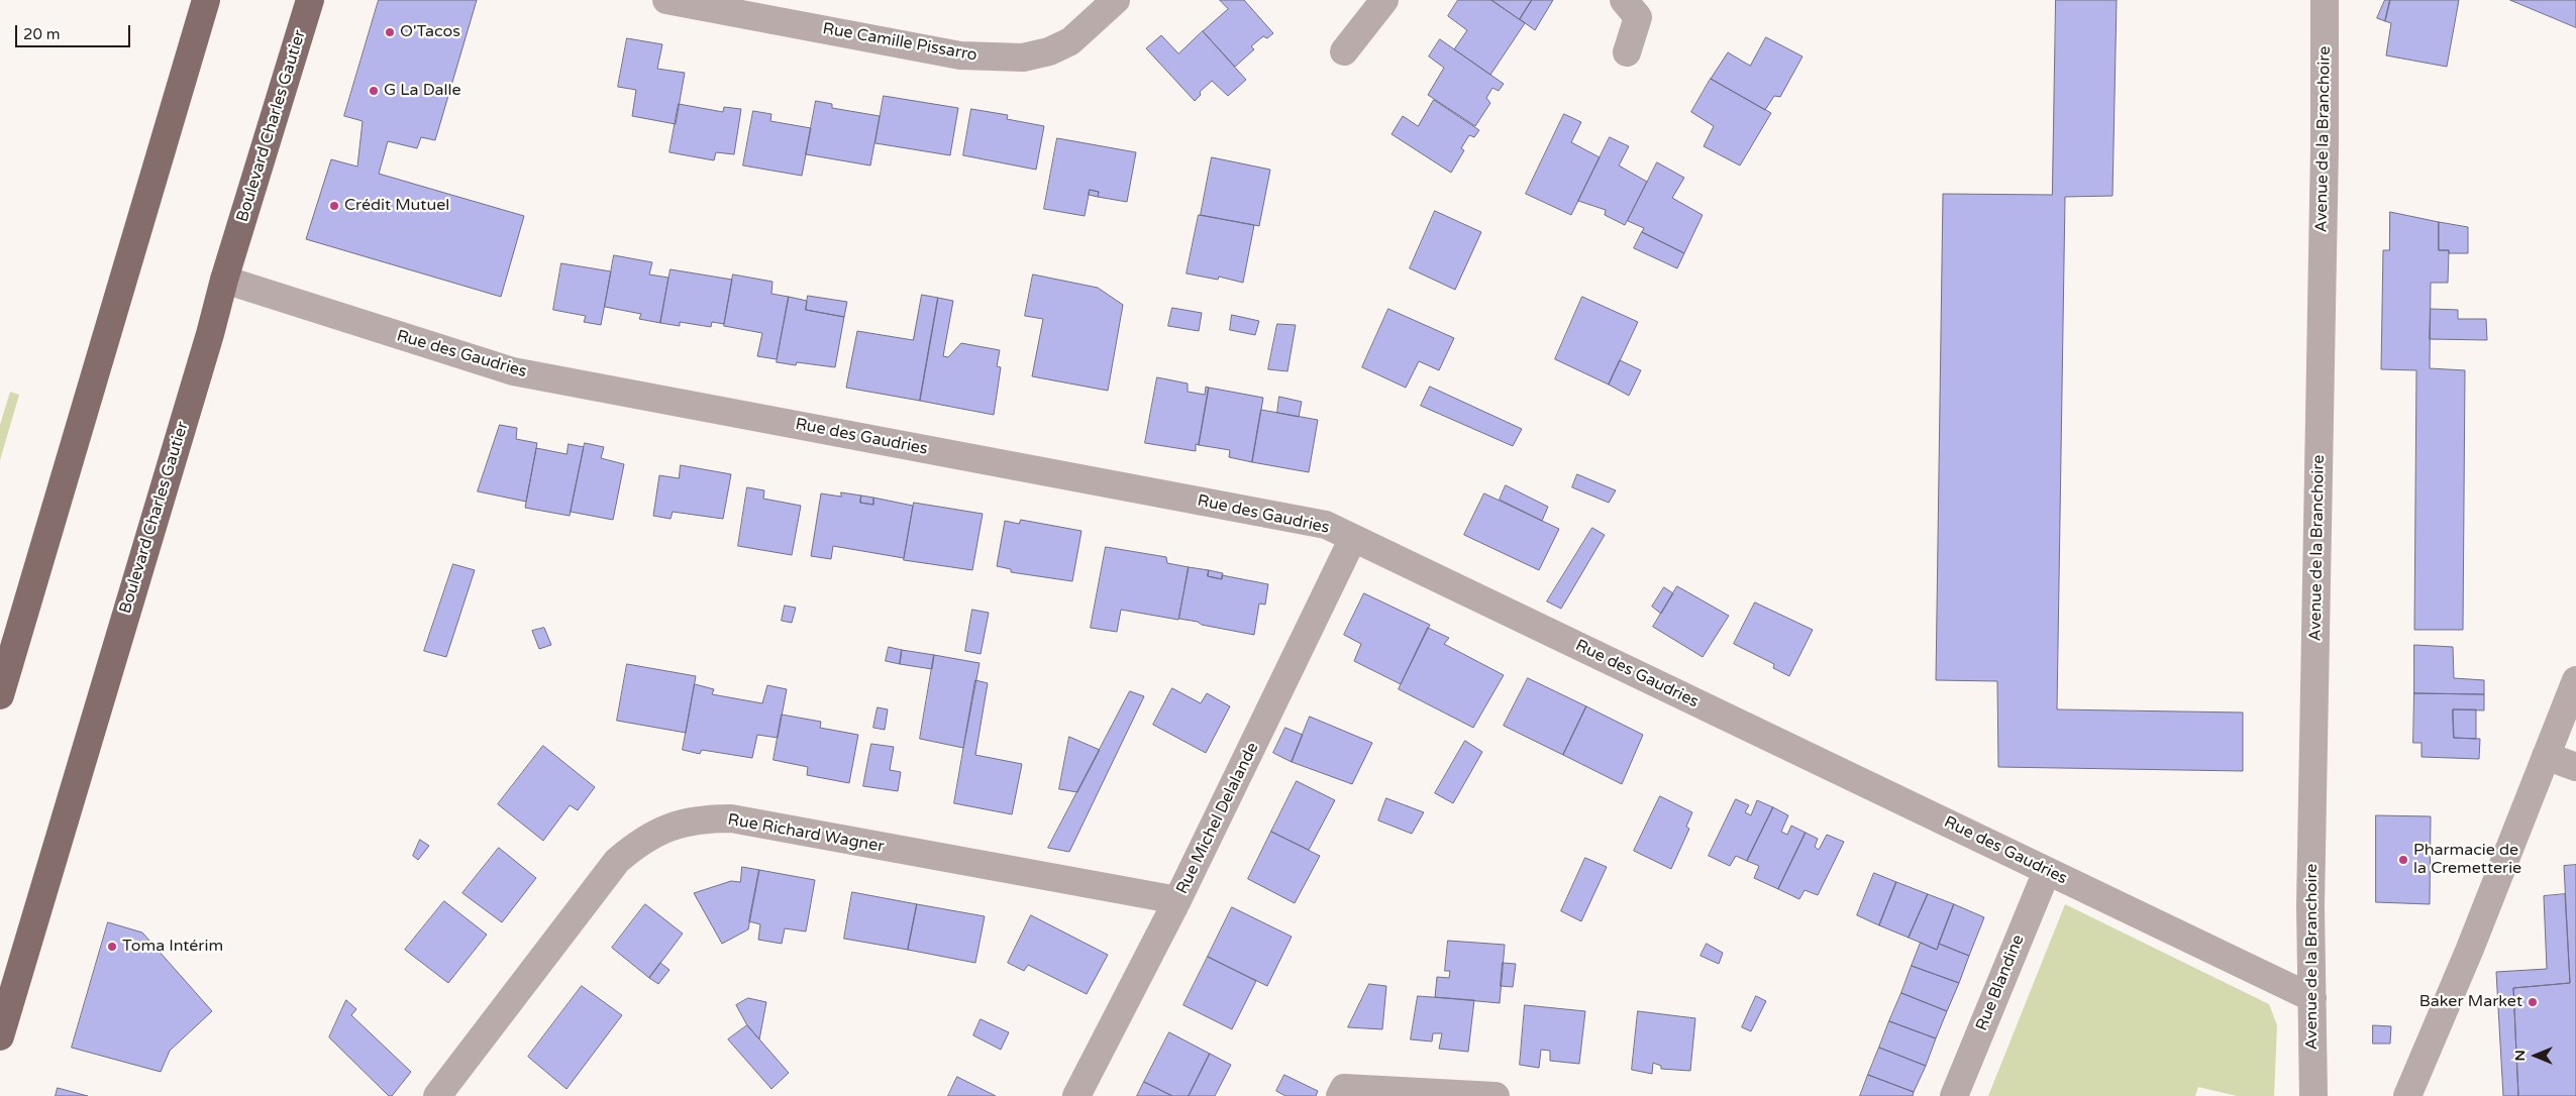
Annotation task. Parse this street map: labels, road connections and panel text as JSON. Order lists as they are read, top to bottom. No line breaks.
{"streets":{"main road":["Boulevard Charles Gautier"],"street":["Rue Camille Pissarro","Avenue de la Branchoire","Rue des Gaudries","Rue Michel Delalande","Rue Richard Wagner","Rue Blandine"]},"crossings":[["Boulevard Charles Gautier","Rue des Gaudries"],["Avenue de la Branchoire","Rue des Gaudries"],["Rue des Gaudries","Rue Michel Delalande"],["Rue des Gaudries","Rue Blandine"],["Rue Michel Delalande","Rue Richard Wagner"]],"places":["O'Tacos","G La Dalle","Crédit Mutuel","Pharmacie de la Cremetterie","Toma Intérim","Baker Market"],"scale_bar":"20 m","north":"left"}
